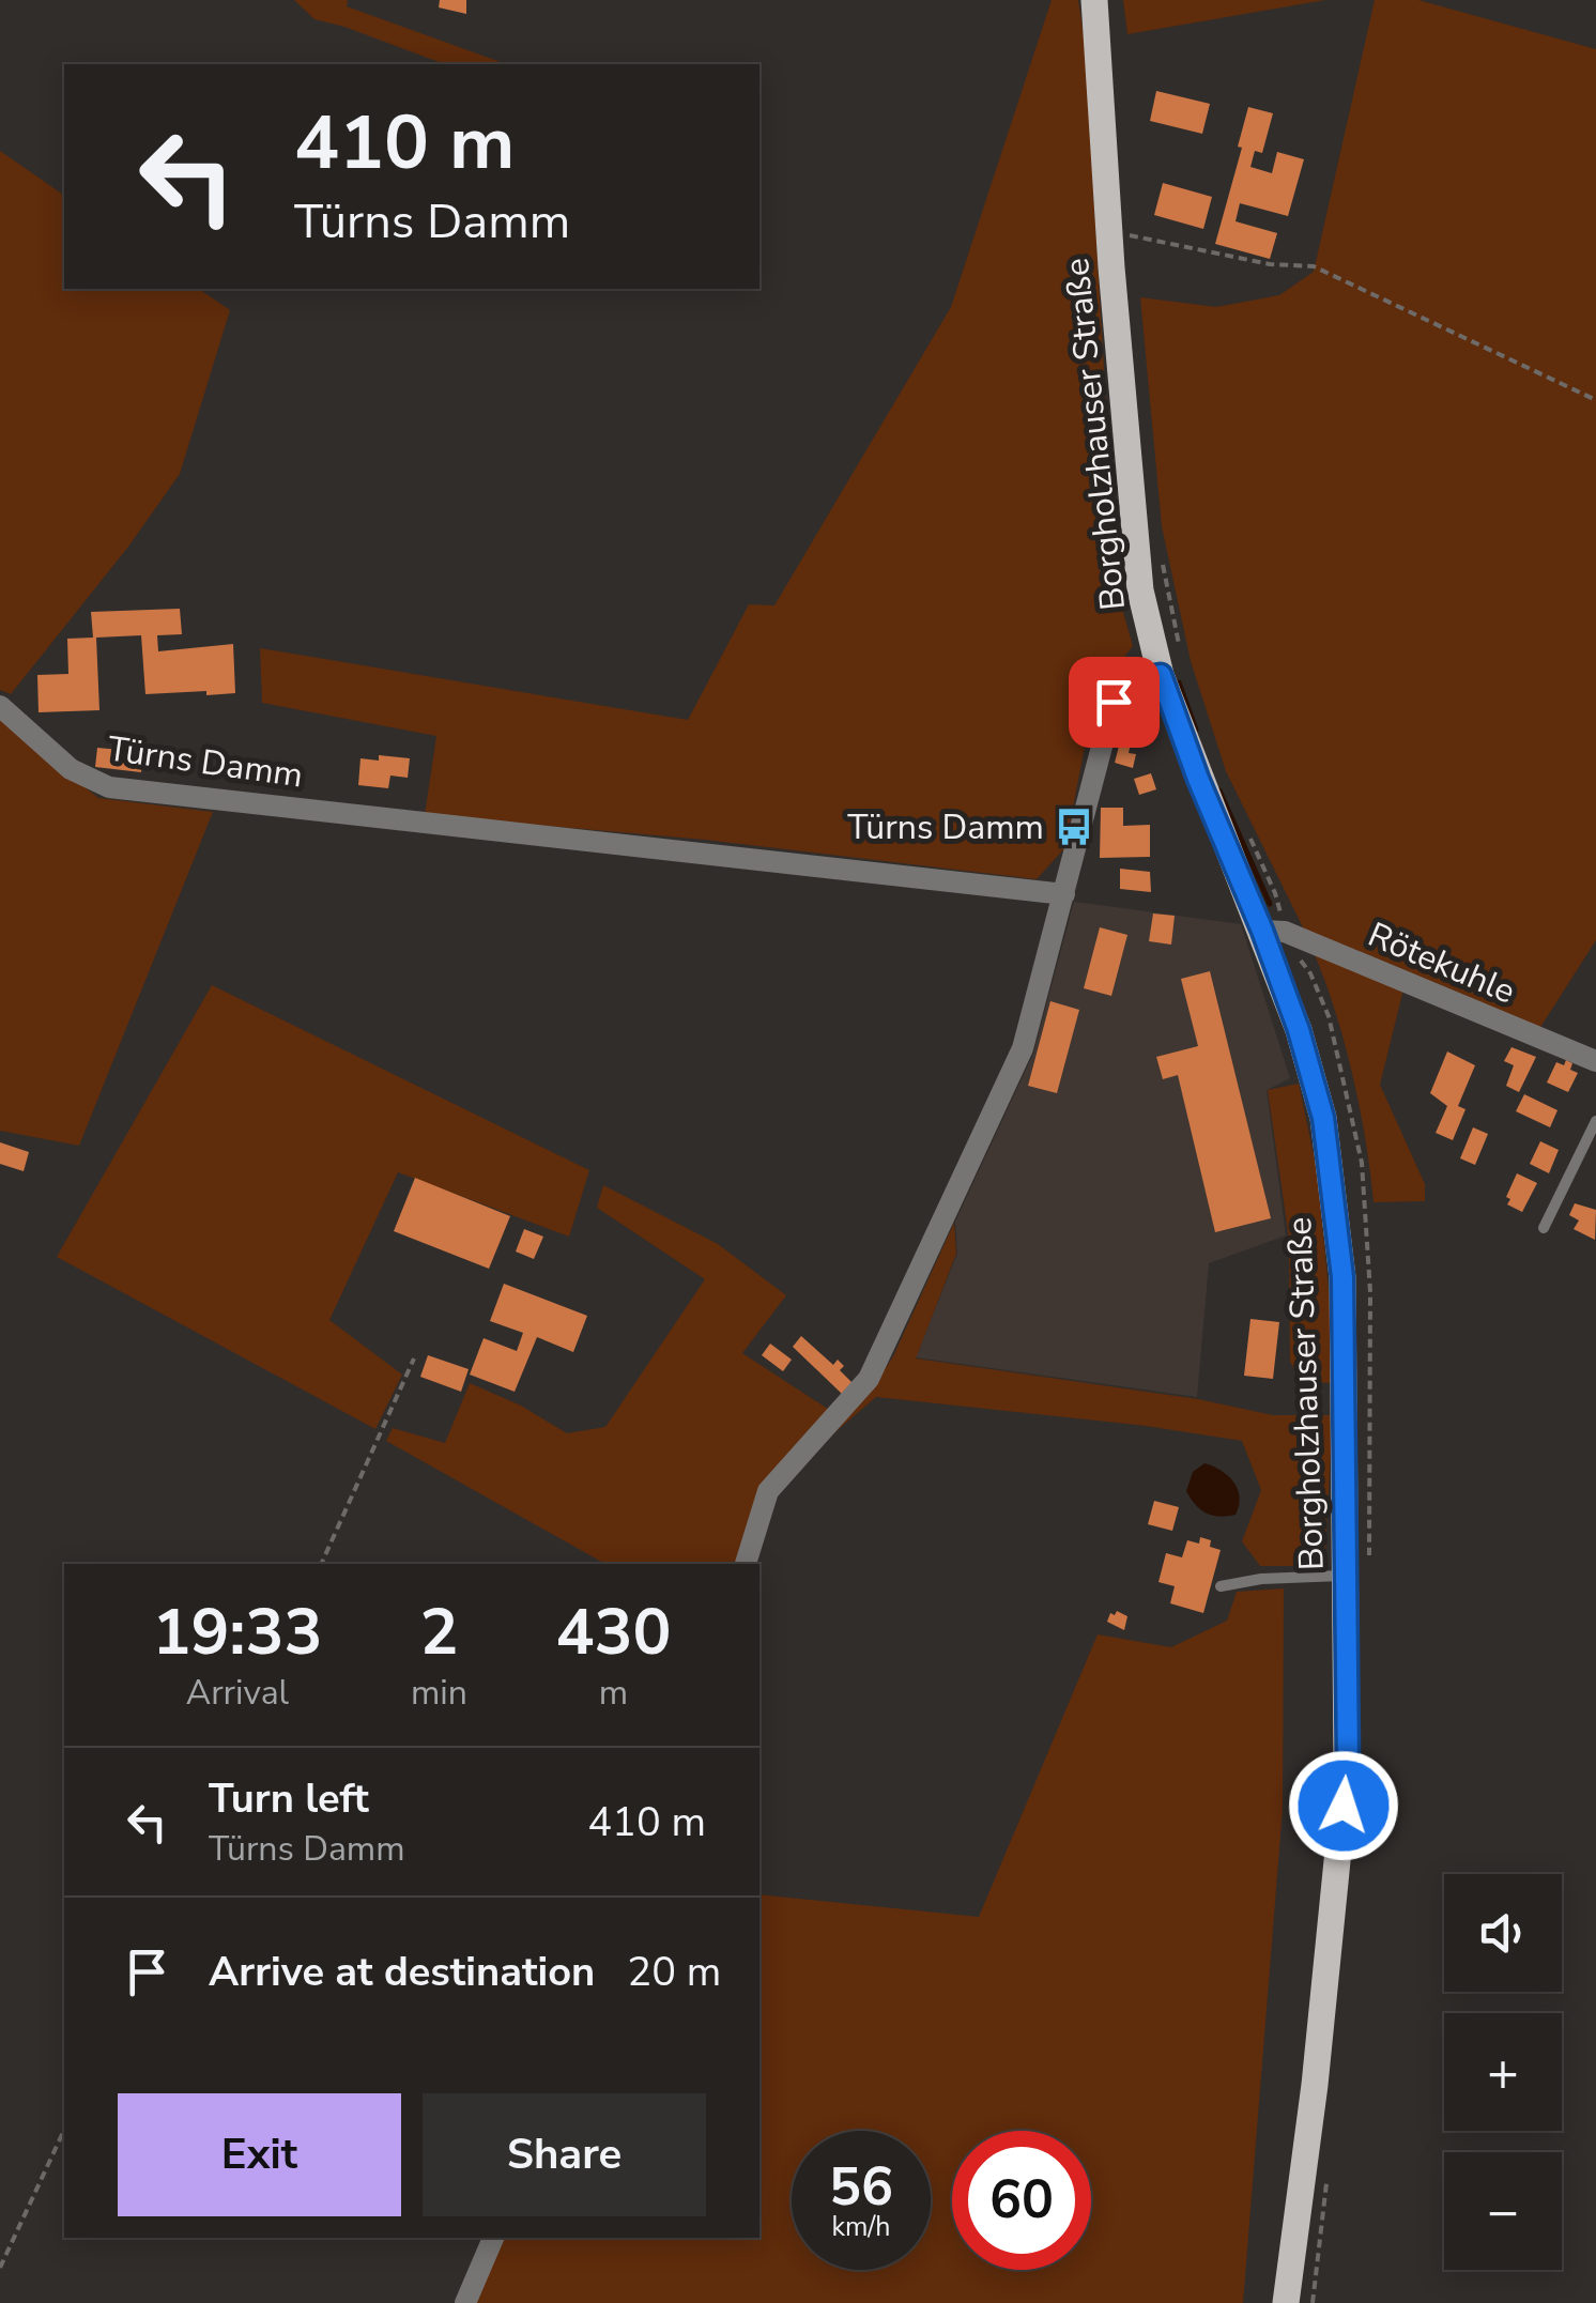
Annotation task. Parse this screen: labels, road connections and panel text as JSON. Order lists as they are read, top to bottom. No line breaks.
{"streets":{"main road":["Borgholzhauser Straße"],"street":["Türns Damm","Rötekuhle"]},"crossings":[["Borgholzhauser Straße","Rötekuhle"]],"places":{"bus stop":["Türns Damm"]},"page":{"turn":["410 m","Türns Damm"],"eta":["19:33","Arrival","2","min","430","m"],"list":[{"name":"Turn left","note":"Türns Damm","value":"410 m"},{"name":"Arrive at destination","value":"20 m"}],"map_buttons":["+","−"],"buttons":["Exit","Share"],"speed":"56 km/h","limit":"60"}}
